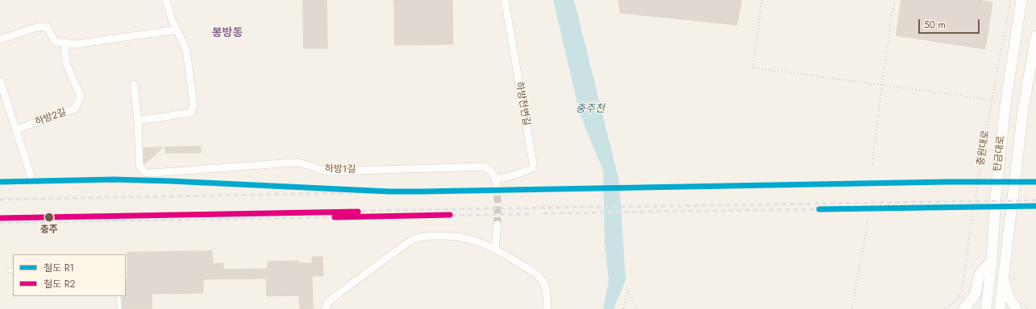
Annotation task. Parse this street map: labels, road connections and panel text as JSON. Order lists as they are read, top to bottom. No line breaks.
{"streets":{"main road":["탄금대로"],"street":["하방천변길","하방2길","하방1길"],"path":["충원대로"]},"crossings":[["하방천변길","하방1길"]],"districts":["봉방동"],"water":["충주천"],"places":["충주"],"lines":["rail line R1","rail line R2"],"legend":["철도 R1","철도 R2"],"scale_bar":"50 m"}
